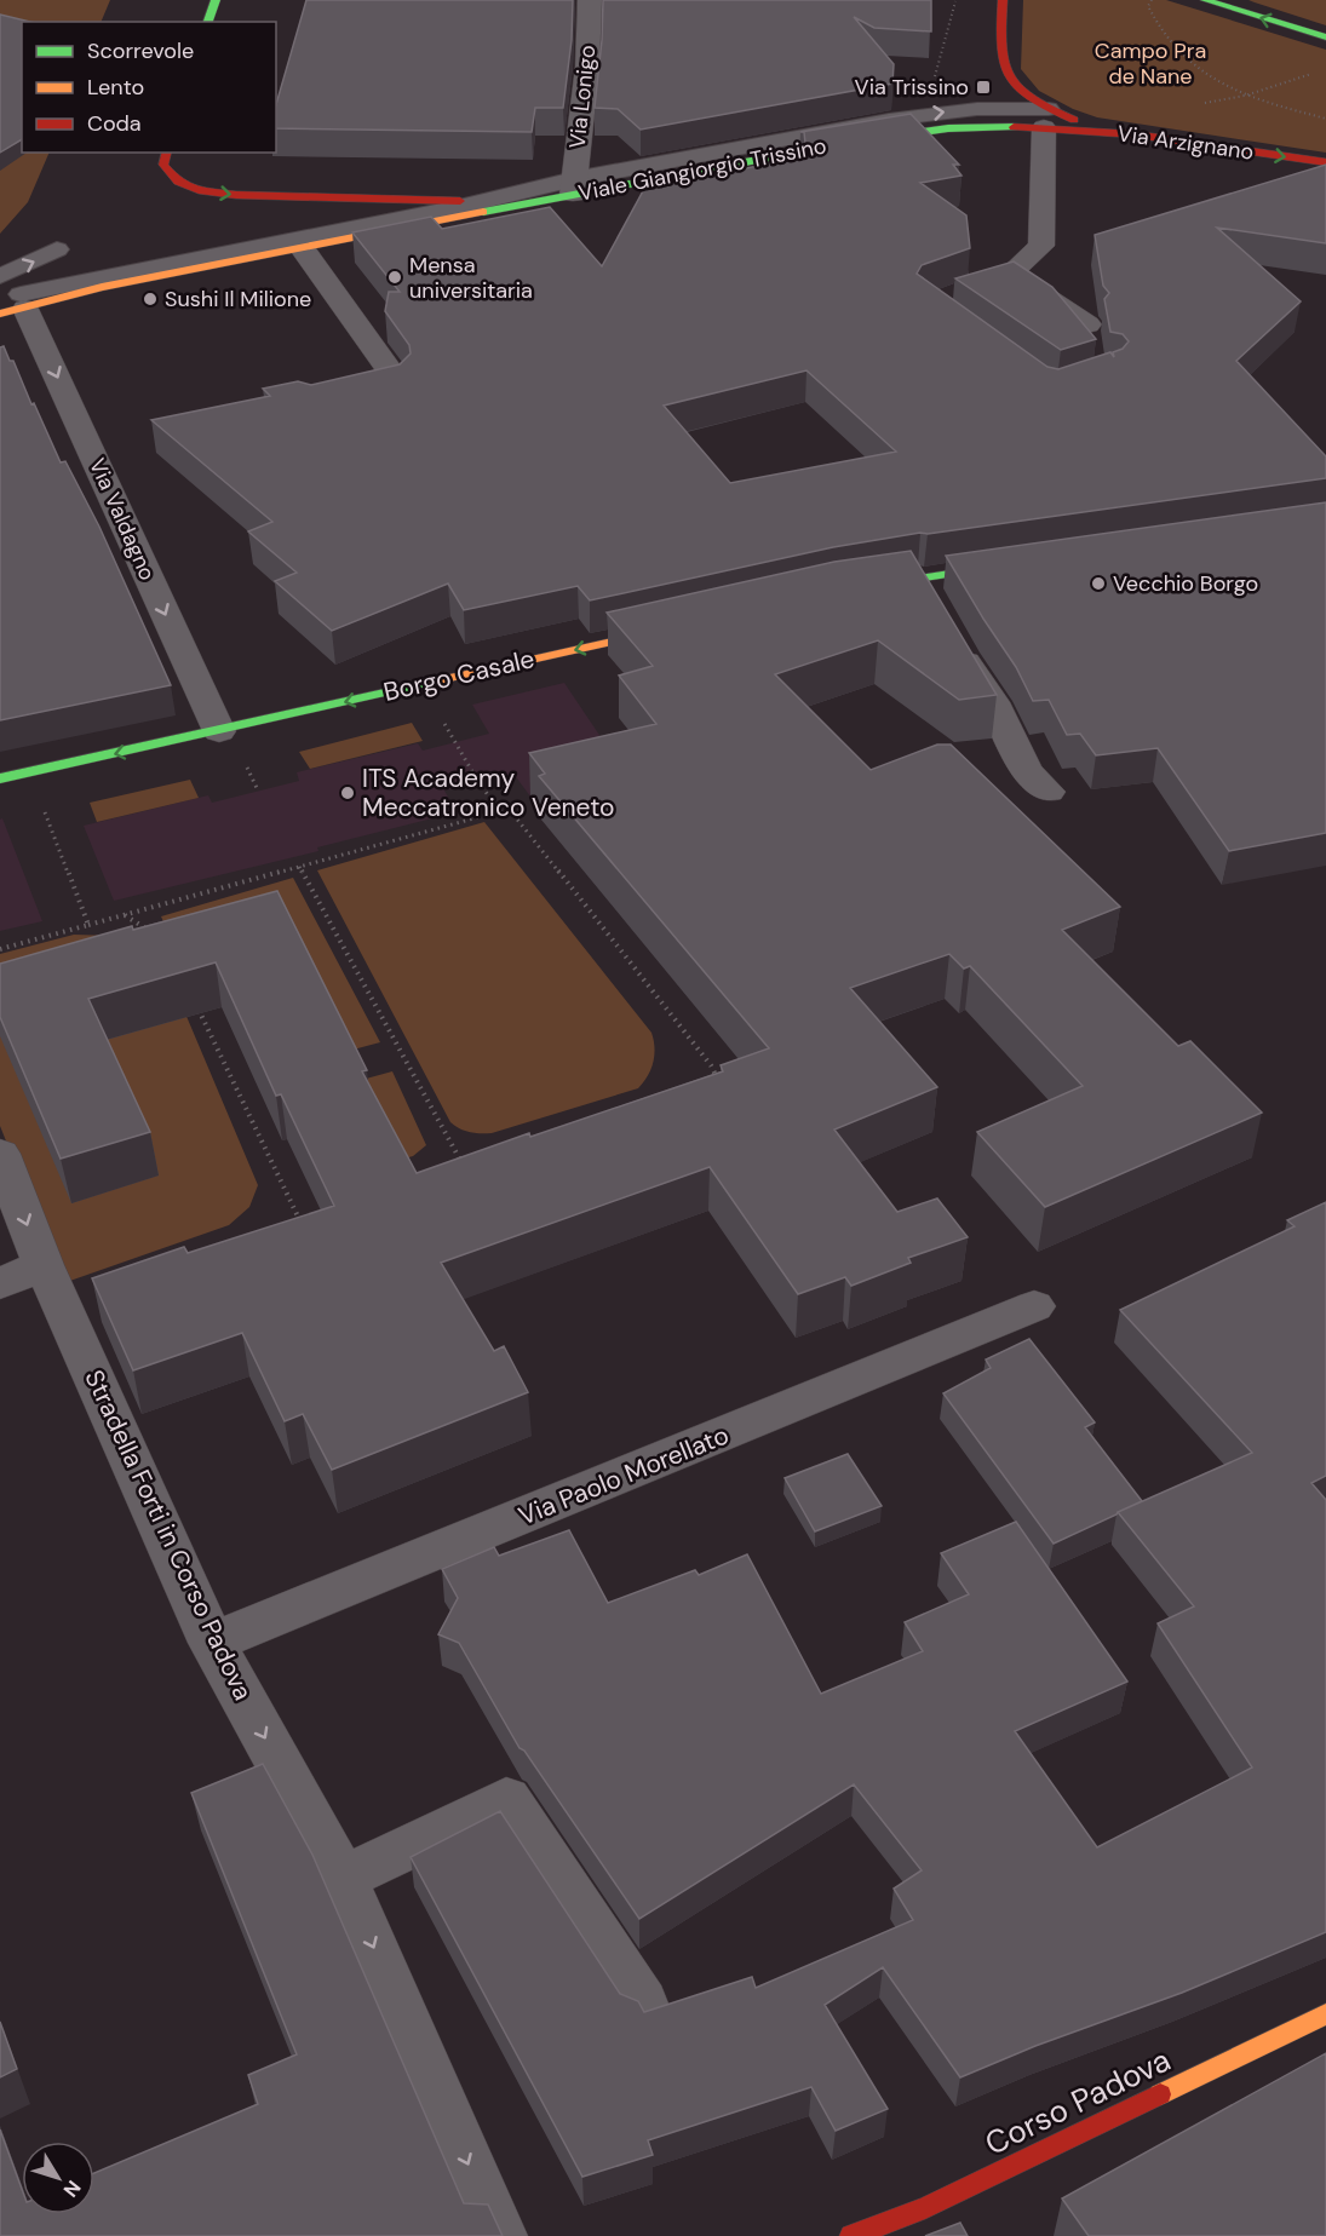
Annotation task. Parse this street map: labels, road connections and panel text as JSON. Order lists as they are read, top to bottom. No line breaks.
{"streets":{"street":["Via Lonigo","Via Arzignano","Viale Giangiorgio Trissino","Via Valdagno","Borgo Casale","Via Paolo Morellato","Stradella Forti in Corso Padova","Corso Padova"]},"crossings":[["Via Lonigo","Viale Giangiorgio Trissino"],["Via Arzignano","Viale Giangiorgio Trissino"],["Via Valdagno","Borgo Casale"],["Via Paolo Morellato","Stradella Forti in Corso Padova"]],"one_way":["Via Valdagno","Borgo Casale","Stradella Forti in Corso Padova"],"parks":["Campo Pra de Nane"],"places":{"transit":["Via Trissino"],"other":["Mensa universitaria","Sushi Il Milione","Vecchio Borgo","ITS Academy Meccatronico Veneto"]},"legend":["Scorrevole","Lento","Coda"],"north":"bottom right"}
